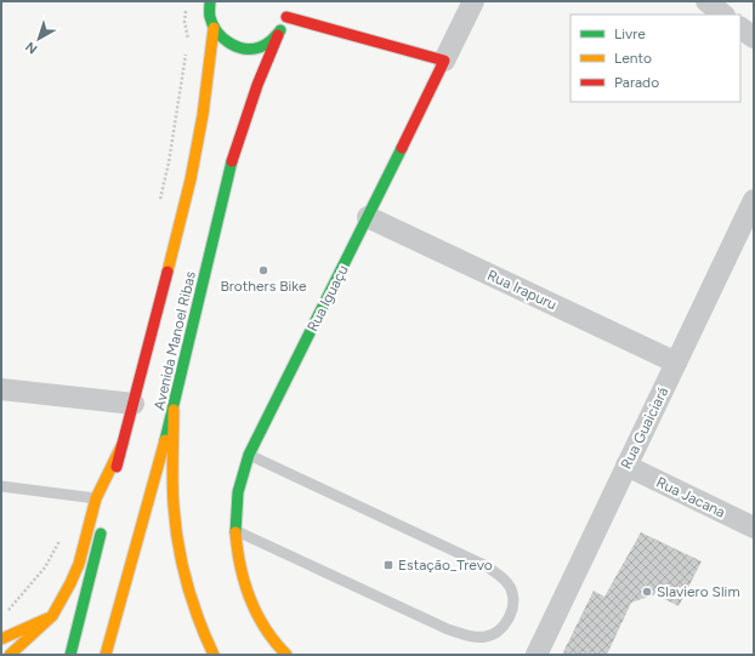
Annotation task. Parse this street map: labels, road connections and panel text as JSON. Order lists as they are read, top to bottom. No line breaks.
{"streets":{"main road":["Rua Iguaçu","Avenida Manoel Ribas"],"street":["Rua Irapuru","Rua Guaiciará","Rua Jacana"]},"crossings":[["Rua Irapuru","Rua Iguaçu"],["Rua Irapuru","Rua Guaiciará"],["Rua Iguaçu","Avenida Manoel Ribas"],["Rua Guaiciará","Rua Jacana"]],"places":{"other":["Brothers Bike","Slaviero Slim"],"transit":["Estação_Trevo"]},"legend":["Livre","Lento","Parado"],"north":"bottom left"}
